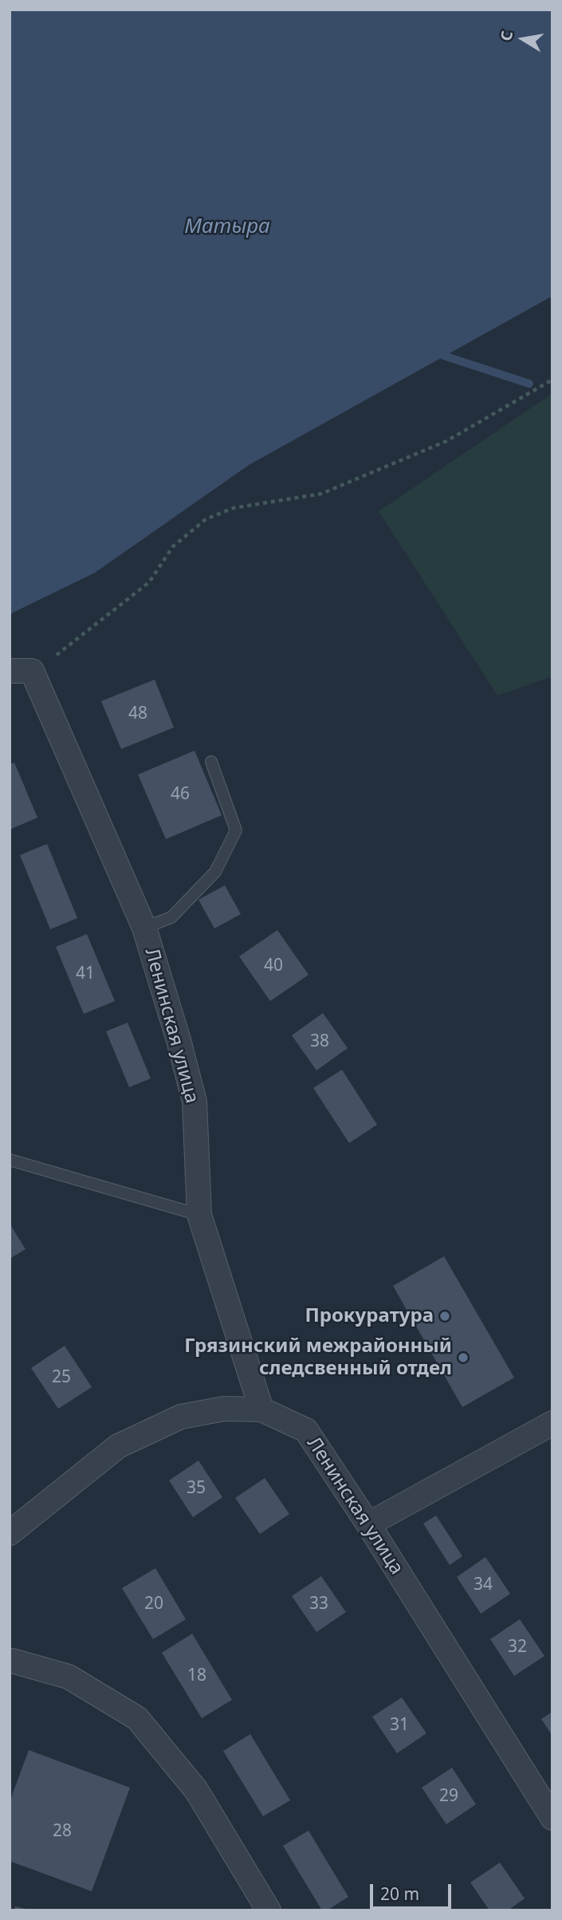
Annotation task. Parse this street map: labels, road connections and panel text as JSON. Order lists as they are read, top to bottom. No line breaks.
{"streets":{"street":["Ленинская улица"]},"water":["Матыра"],"places":["Прокуратура","Грязинский межрайонный следсвенный отдел"],"house_numbers":["48","46","40","41","38","25","35","34","20","33","32","18","31","29","28"],"scale_bar":"20 m","north":"left"}
